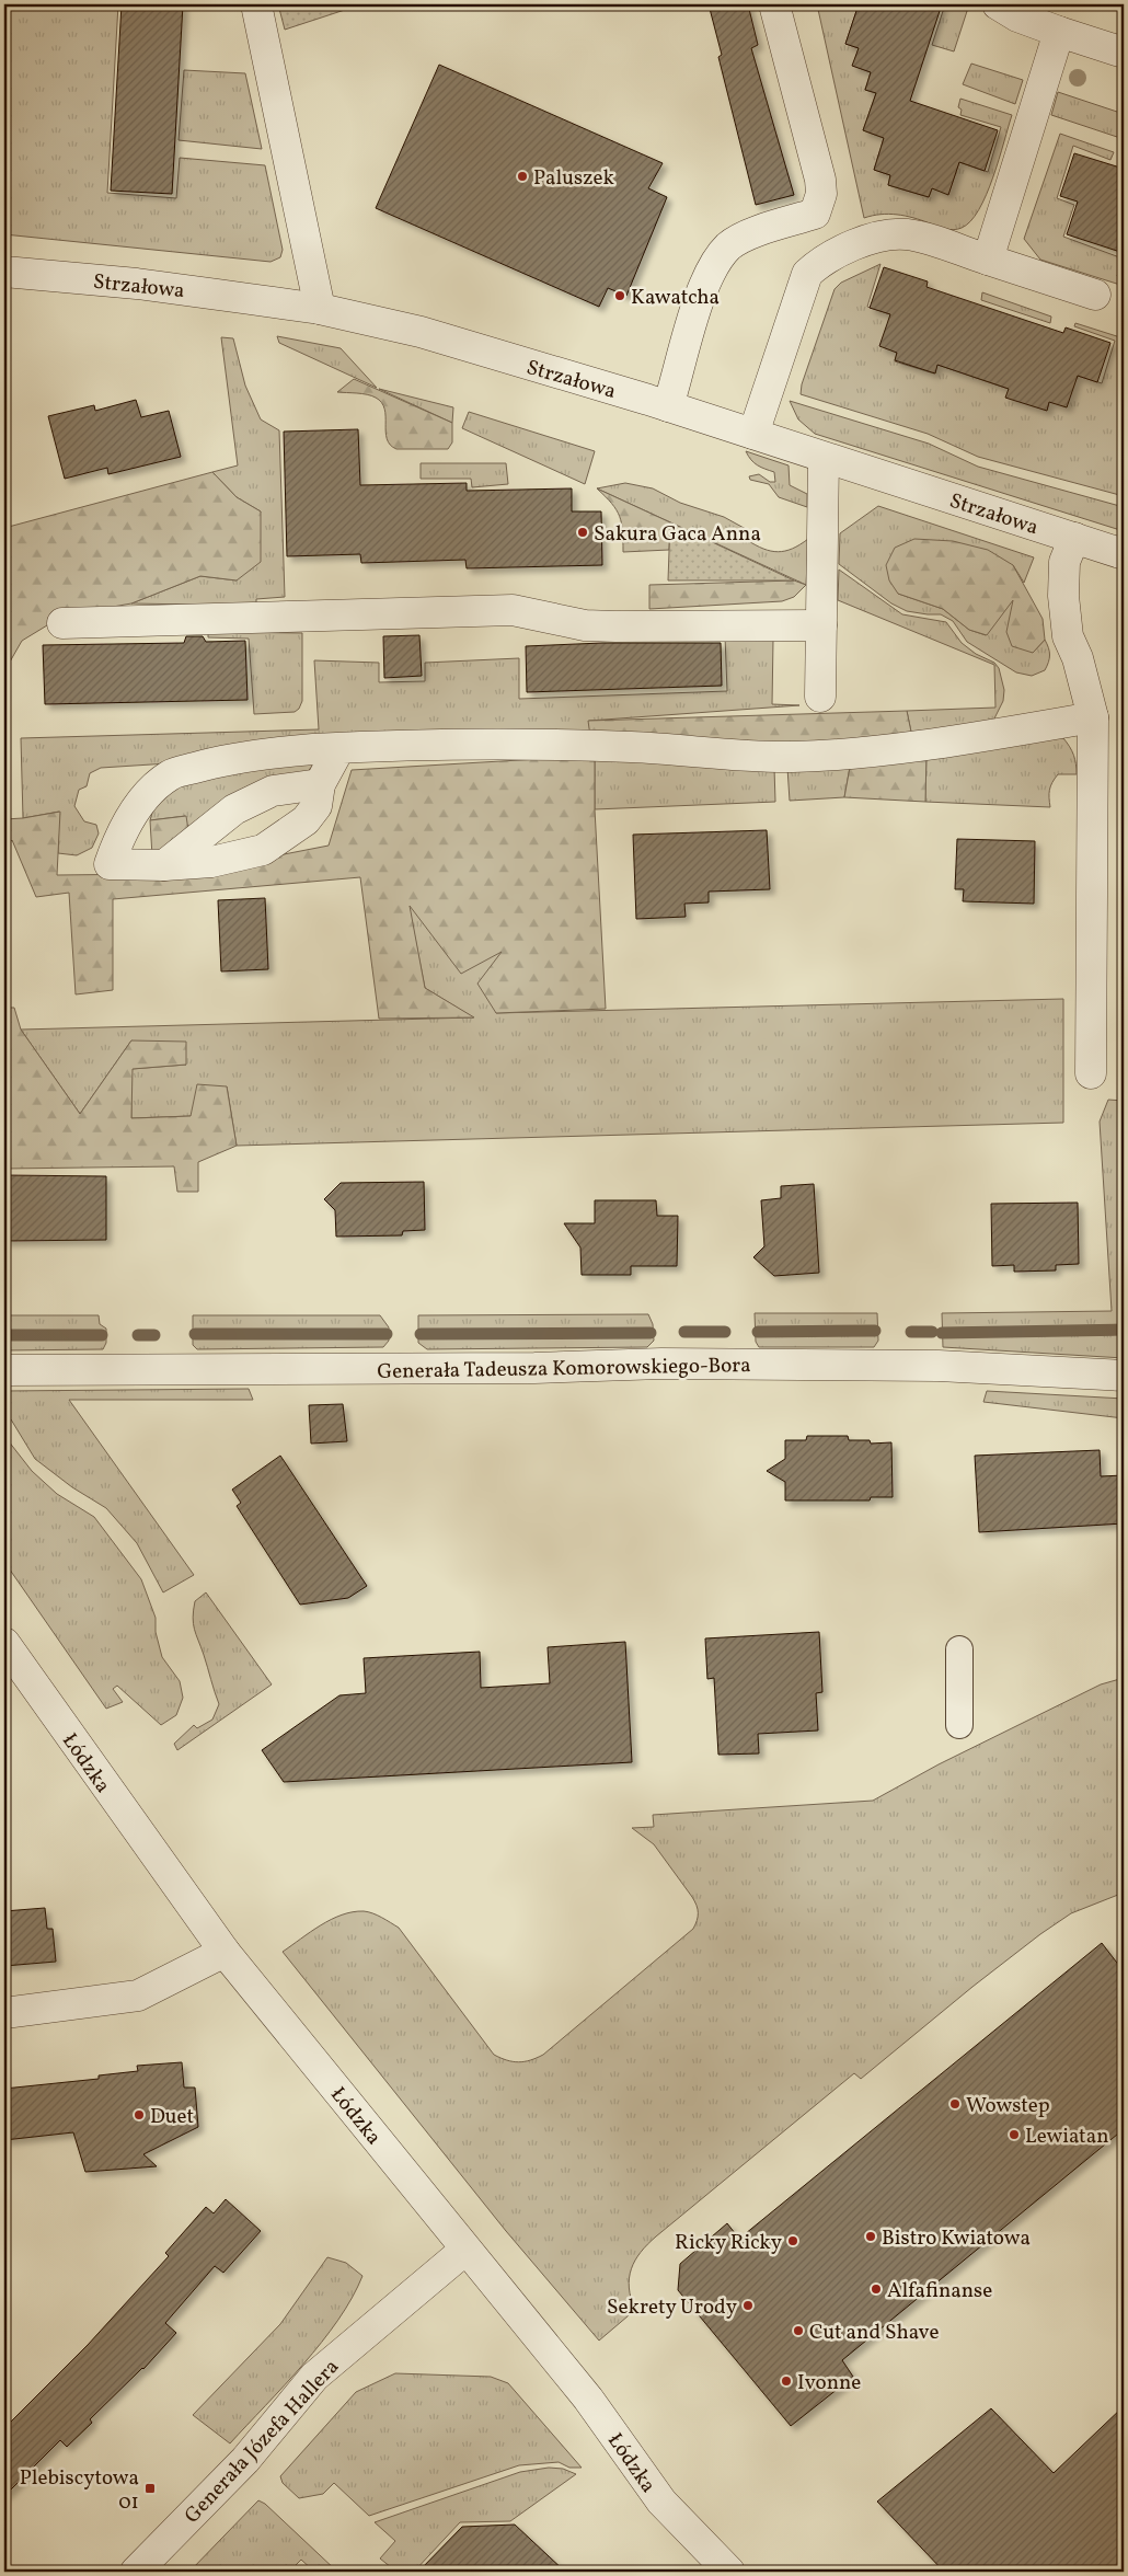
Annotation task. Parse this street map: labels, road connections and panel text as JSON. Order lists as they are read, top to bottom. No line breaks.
{"streets":{"street":["Strzałowa","Generała Tadeusza Komorowskiego-Bora","Łódzka","Generała Józefa Hallera"]},"crossings":[["Łódzka","Generała Józefa Hallera"]],"places":{"other":["Paluszek","Kawatcha","Sakura Gaca Anna","Wowstep","Duet","Lewiatan","Bistro Kwiatowa","Ricky Ricky","Alfafinanse","Sekrety Urody","Cut and Shave","Ivonne"],"transit":["Plebiscytowa 01"]}}
